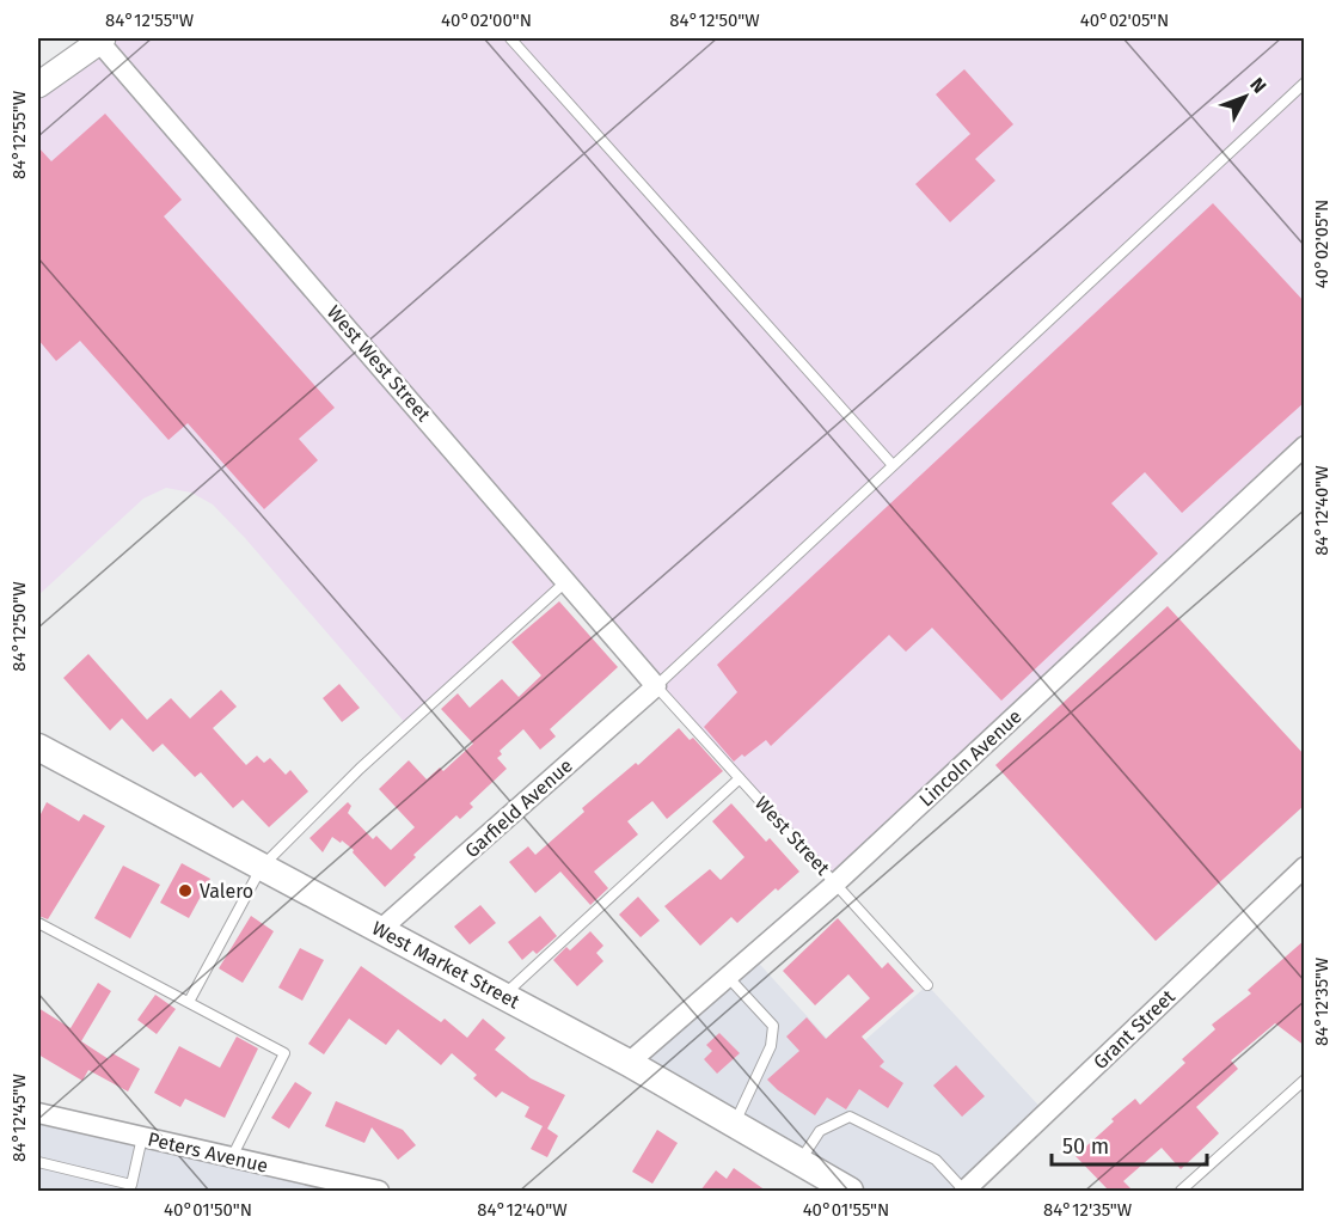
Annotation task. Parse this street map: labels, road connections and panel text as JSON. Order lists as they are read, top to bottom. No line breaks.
{"streets":{"main road":["West Market Street"],"street":["West West Street","Lincoln Avenue","Garfield Avenue","Grant Street","Peters Avenue"],"lane":["West Street"]},"crossings":[["West West Street","Garfield Avenue"],["West West Street","West Street"],["Lincoln Avenue","West Street"],["Lincoln Avenue","West Market Street"],["Garfield Avenue","West Street"],["Garfield Avenue","West Market Street"]],"places":["Valero"],"scale_bar":"50 m","north":"top right","coordinates":["84°12'55\"W","40°02'00\"N","84°12'50\"W","40°02'05\"N","84°12'40\"W","84°12'35\"W","84°12'45\"W","40°01'50\"N","40°01'55\"N"]}
